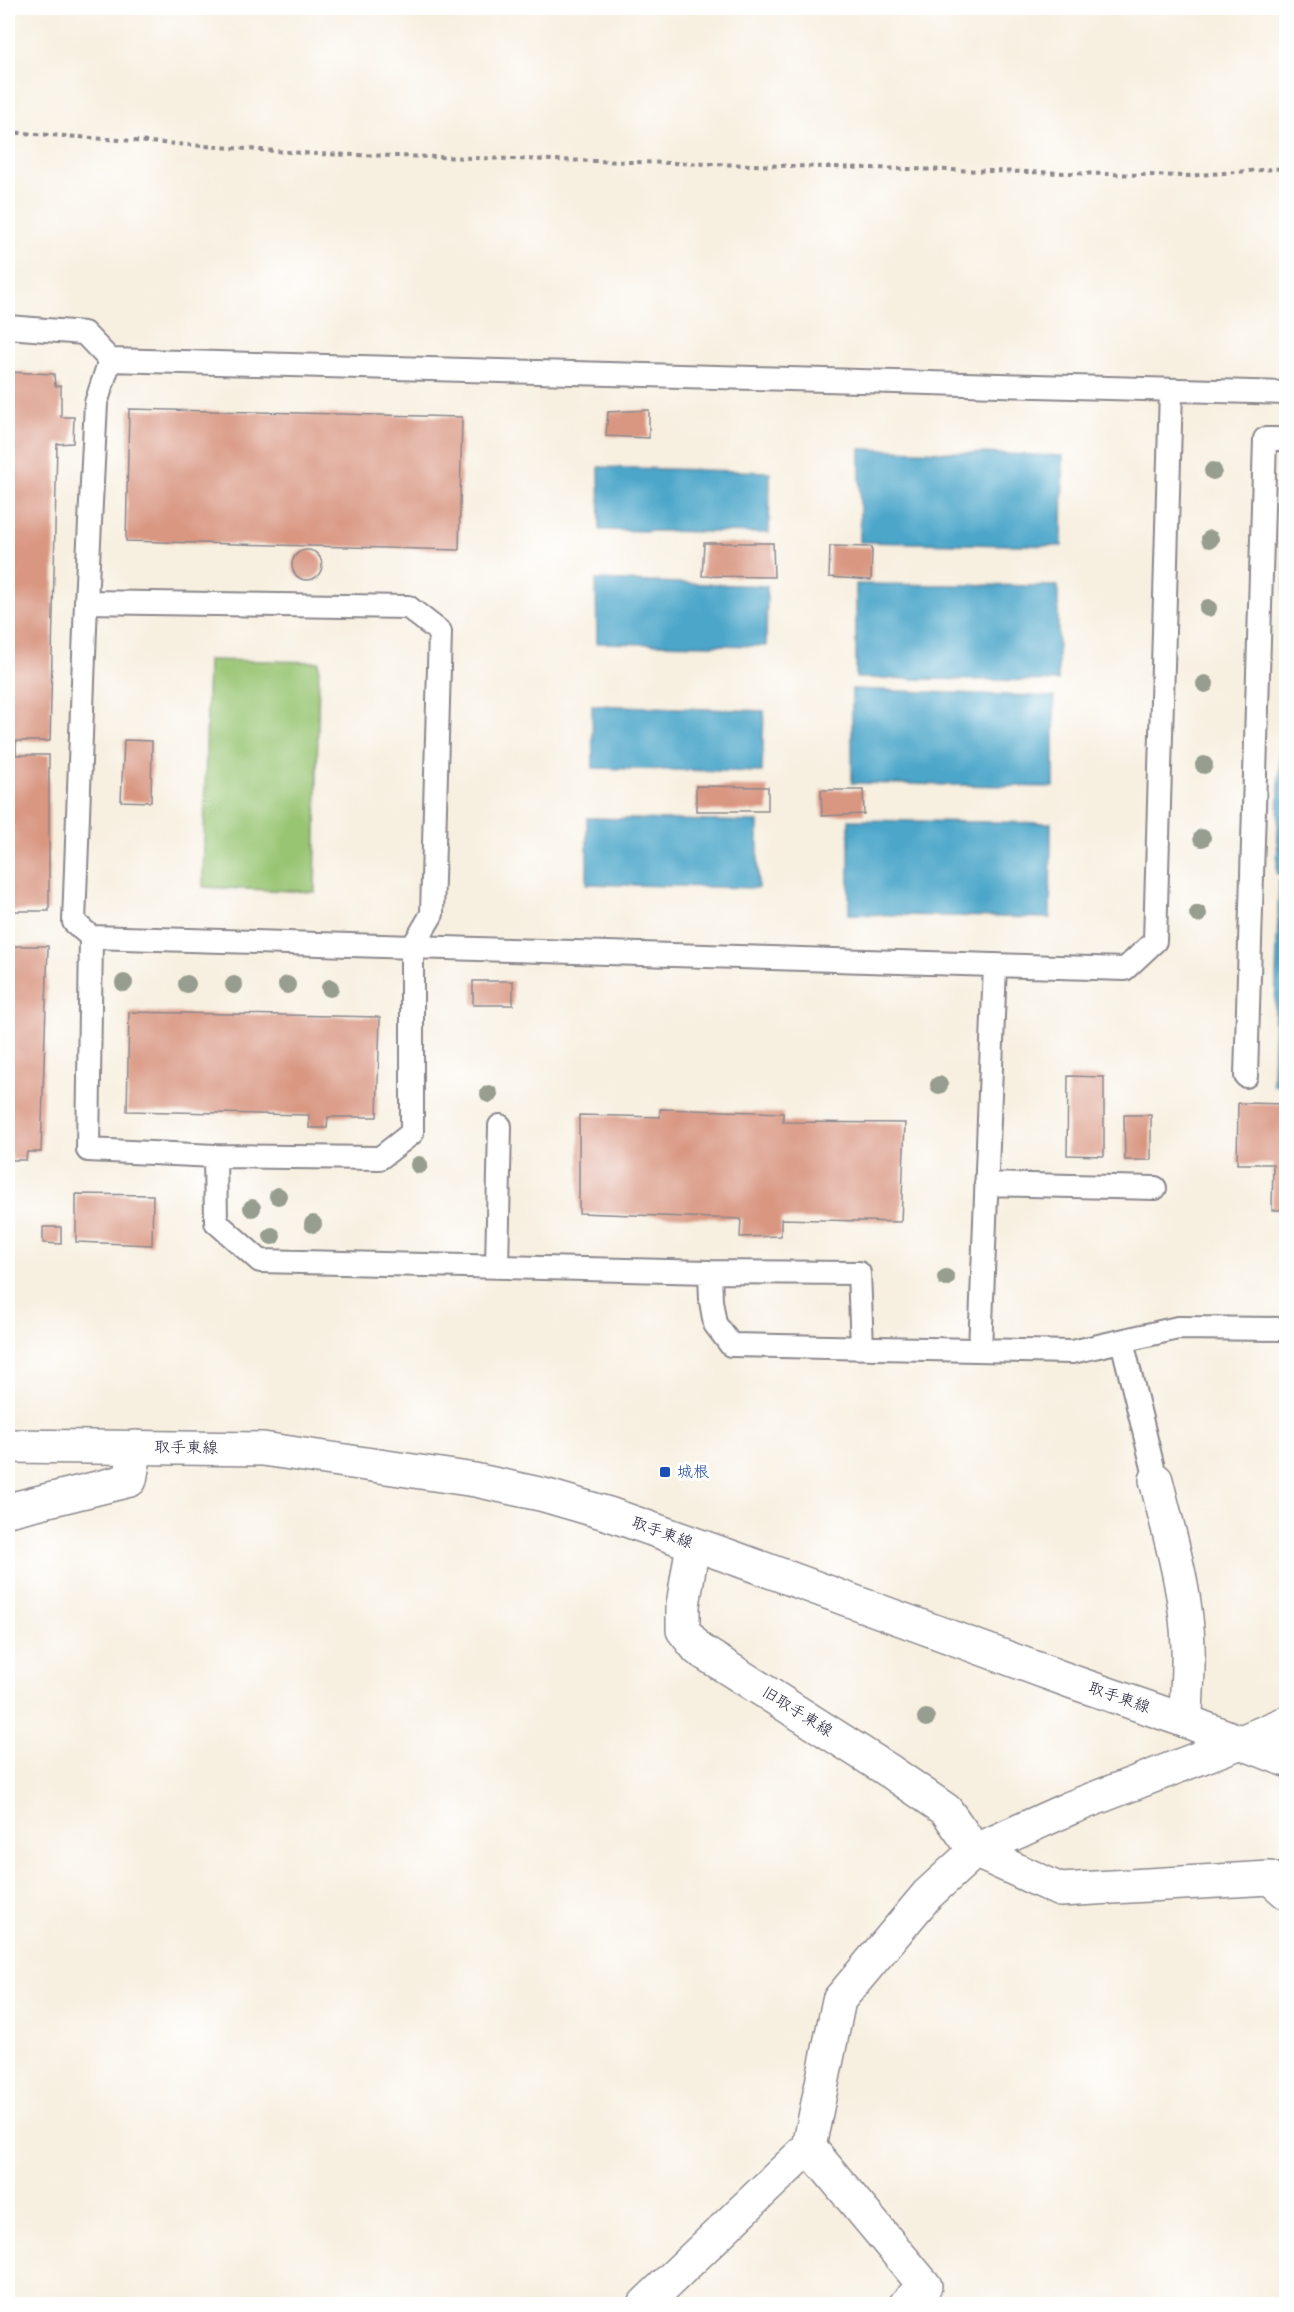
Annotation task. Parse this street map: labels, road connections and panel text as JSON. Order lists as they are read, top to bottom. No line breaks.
{"streets":{"street":["取手東線","旧取手東線"]},"crossings":[["取手東線","旧取手東線"]],"places":{"transit":["城根"]}}
